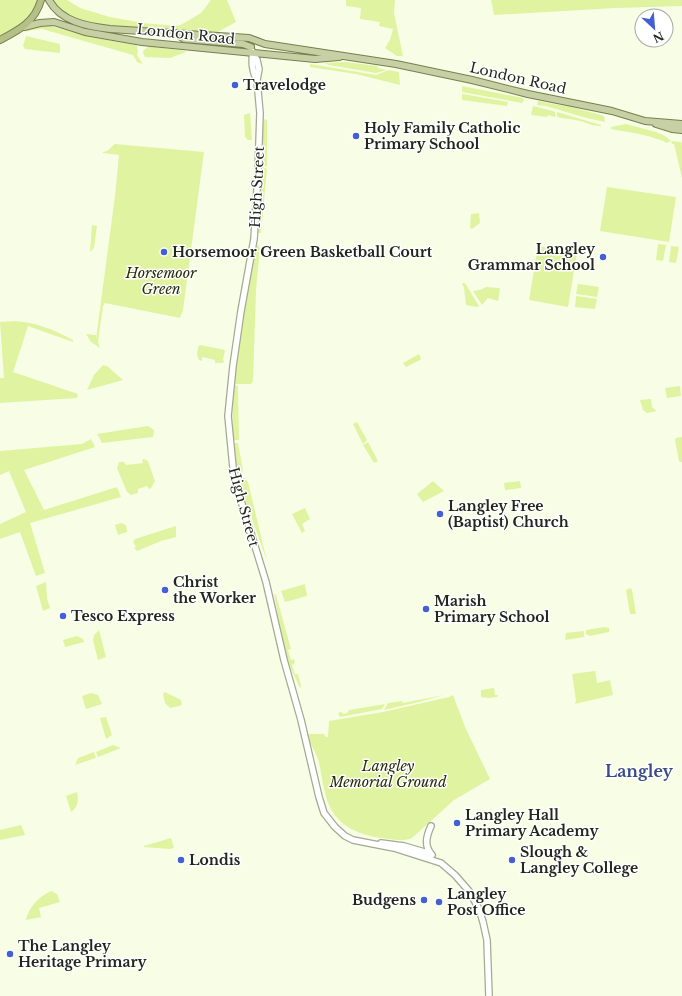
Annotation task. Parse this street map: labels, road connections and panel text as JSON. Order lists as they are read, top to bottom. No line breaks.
{"streets":{"main road":["London Road","High Street"]},"crossings":[["London Road","High Street"]],"districts":["Langley"],"parks":["Horsemoor Green","Langley Memorial Ground"],"places":["Travelodge","Holy Family Catholic Primary School","Horsemoor Green Basketball Court","Langley Grammar School","Langley Free (Baptist) Church","Christ the Worker","Marish Primary School","Tesco Express","Langley Hall Primary Academy","Londis","Slough & Langley College","Budgens","Langley Post Office","The Langley Heritage Primary"],"north":"bottom right"}
